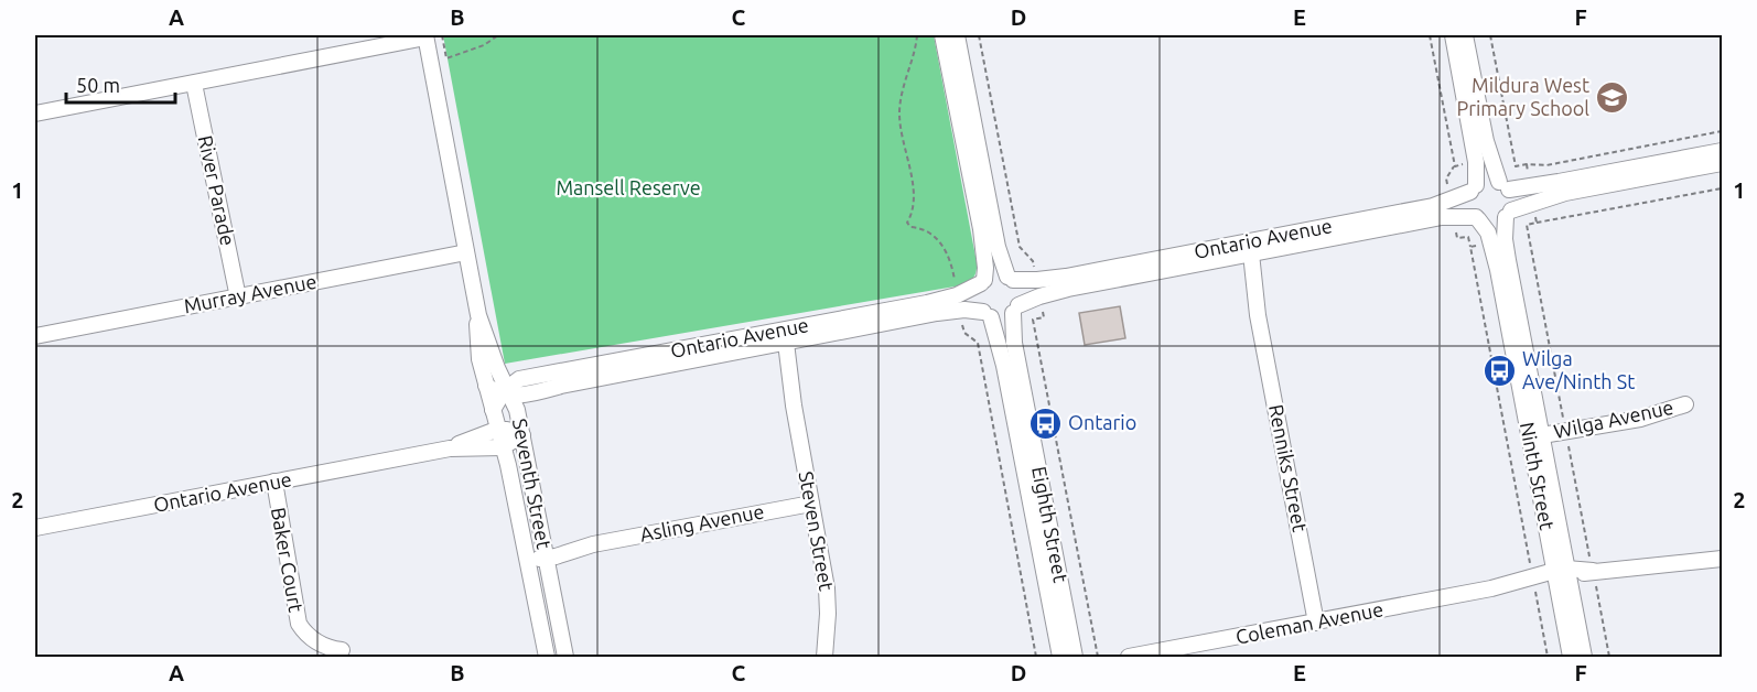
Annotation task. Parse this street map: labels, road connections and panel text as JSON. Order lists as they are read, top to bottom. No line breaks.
{"streets":{"street":["River Parade","Ontario Avenue","Murray Avenue","Wilga Avenue","Renniks Street","Ninth Street","Seventh Street","Asling Avenue","Eighth Street","Steven Street","Baker Court","Coleman Avenue"]},"crossings":[["River Parade","Murray Avenue"],["Ontario Avenue","Renniks Street"],["Ontario Avenue","Ninth Street"],["Ontario Avenue","Seventh Street"],["Ontario Avenue","Eighth Street"],["Ontario Avenue","Steven Street"],["Ontario Avenue","Baker Court"],["Murray Avenue","Seventh Street"],["Wilga Avenue","Ninth Street"],["Renniks Street","Coleman Avenue"],["Ninth Street","Coleman Avenue"],["Seventh Street","Asling Avenue"],["Asling Avenue","Steven Street"]],"parks":["Mansell Reserve"],"places":{"school or university":["Mildura West Primary School"],"bus stop":["Wilga Ave/Ninth St","Ontario"]},"scale_bar":"50 m","grid":{"columns":["A","B","C","D","E","F"],"rows":["1","2"]}}
